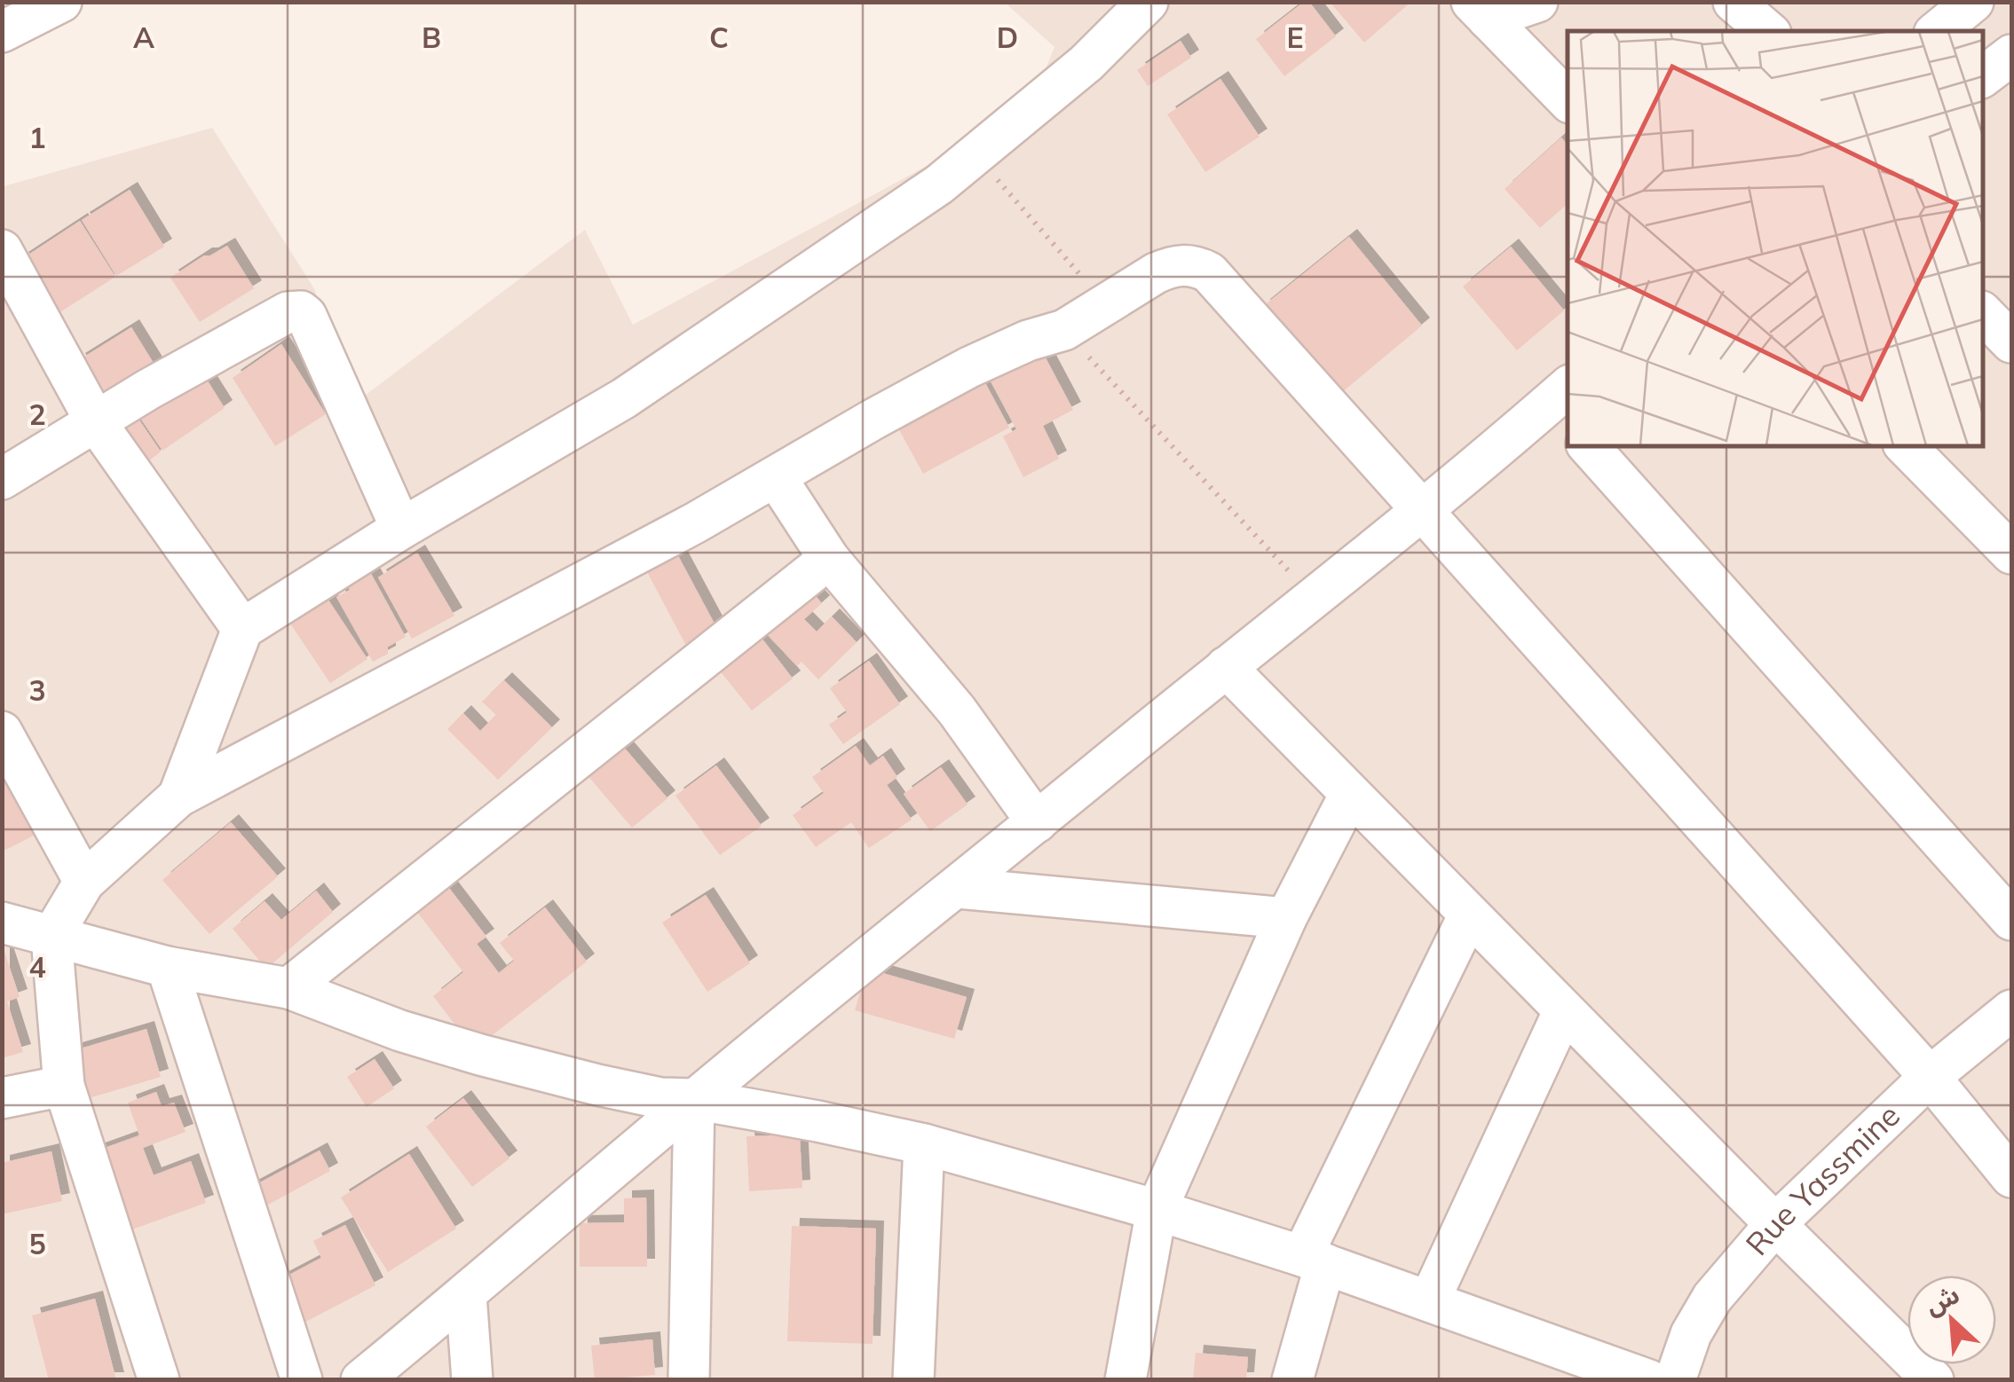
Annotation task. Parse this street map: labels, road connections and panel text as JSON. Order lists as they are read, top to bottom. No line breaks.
{"streets":{"street":["Rue Yassmine"]},"north":"top left","grid":{"columns":["A","B","C","D","E"],"rows":["1","2","3","4","5"]}}
